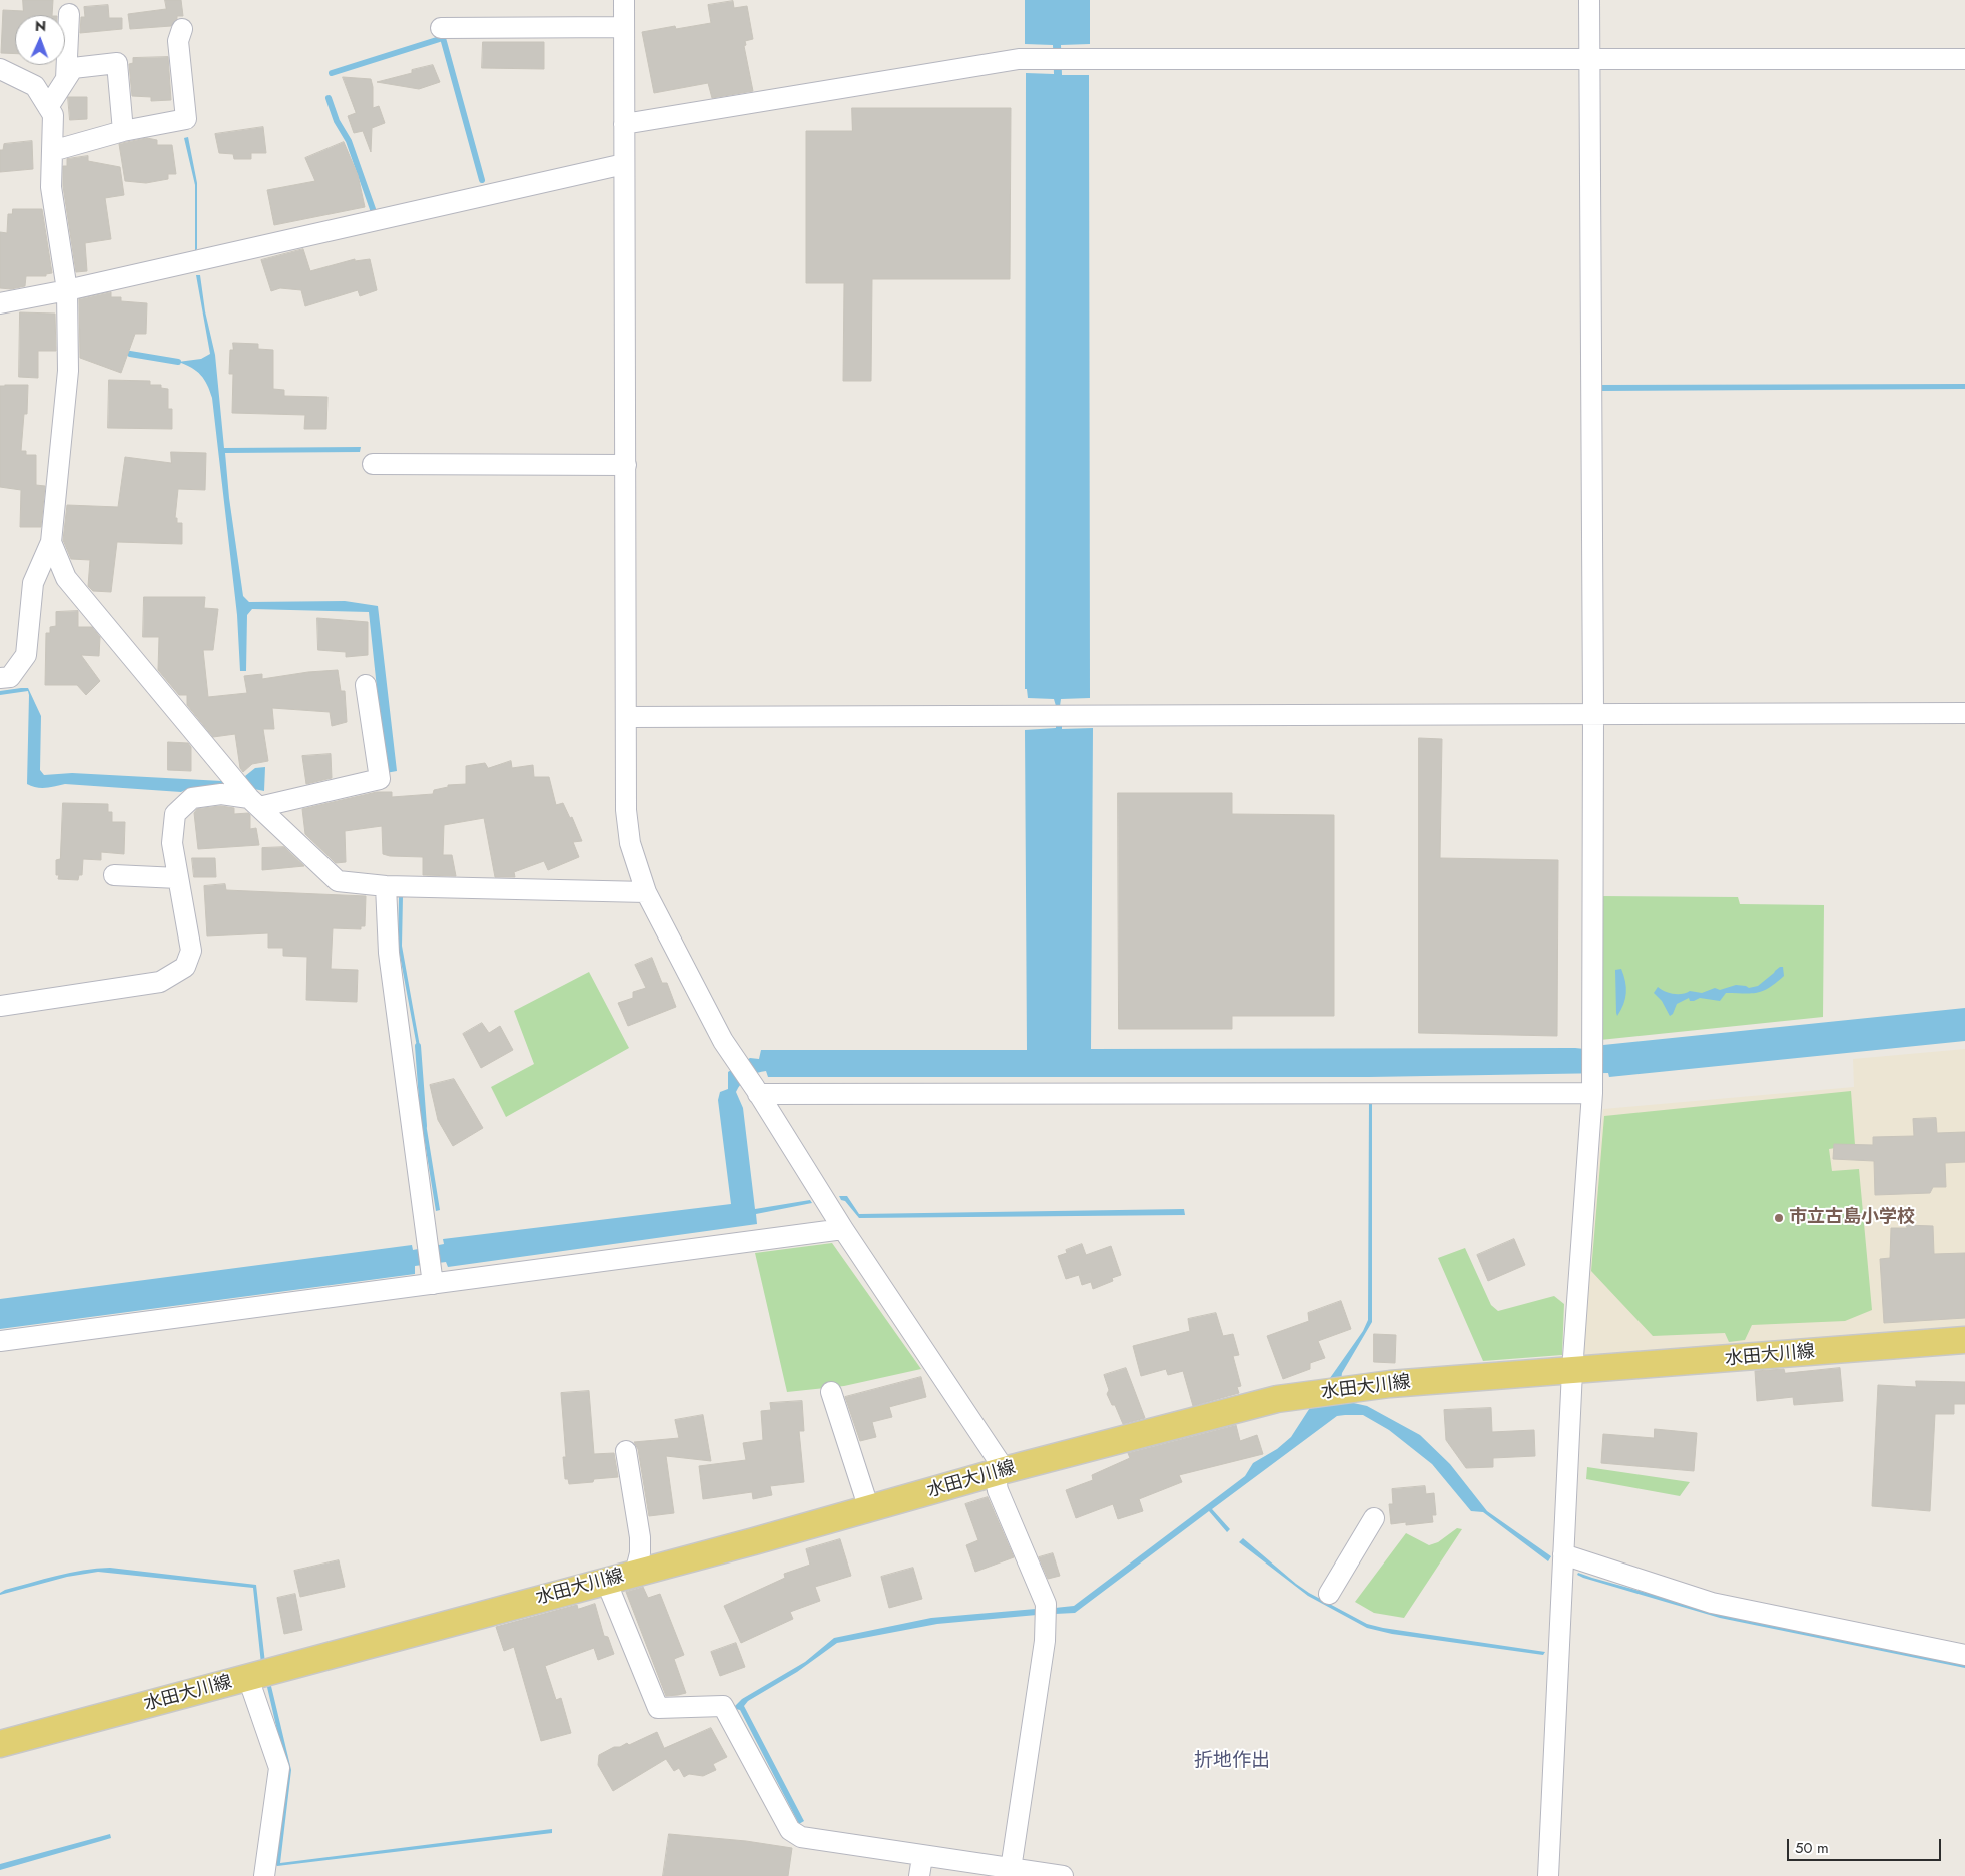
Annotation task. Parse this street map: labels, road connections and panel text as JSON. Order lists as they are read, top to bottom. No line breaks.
{"streets":{"main road":["水田大川線"]},"districts":["折地作出"],"places":["市立古島小学校"],"scale_bar":"50 m","north":"top"}
